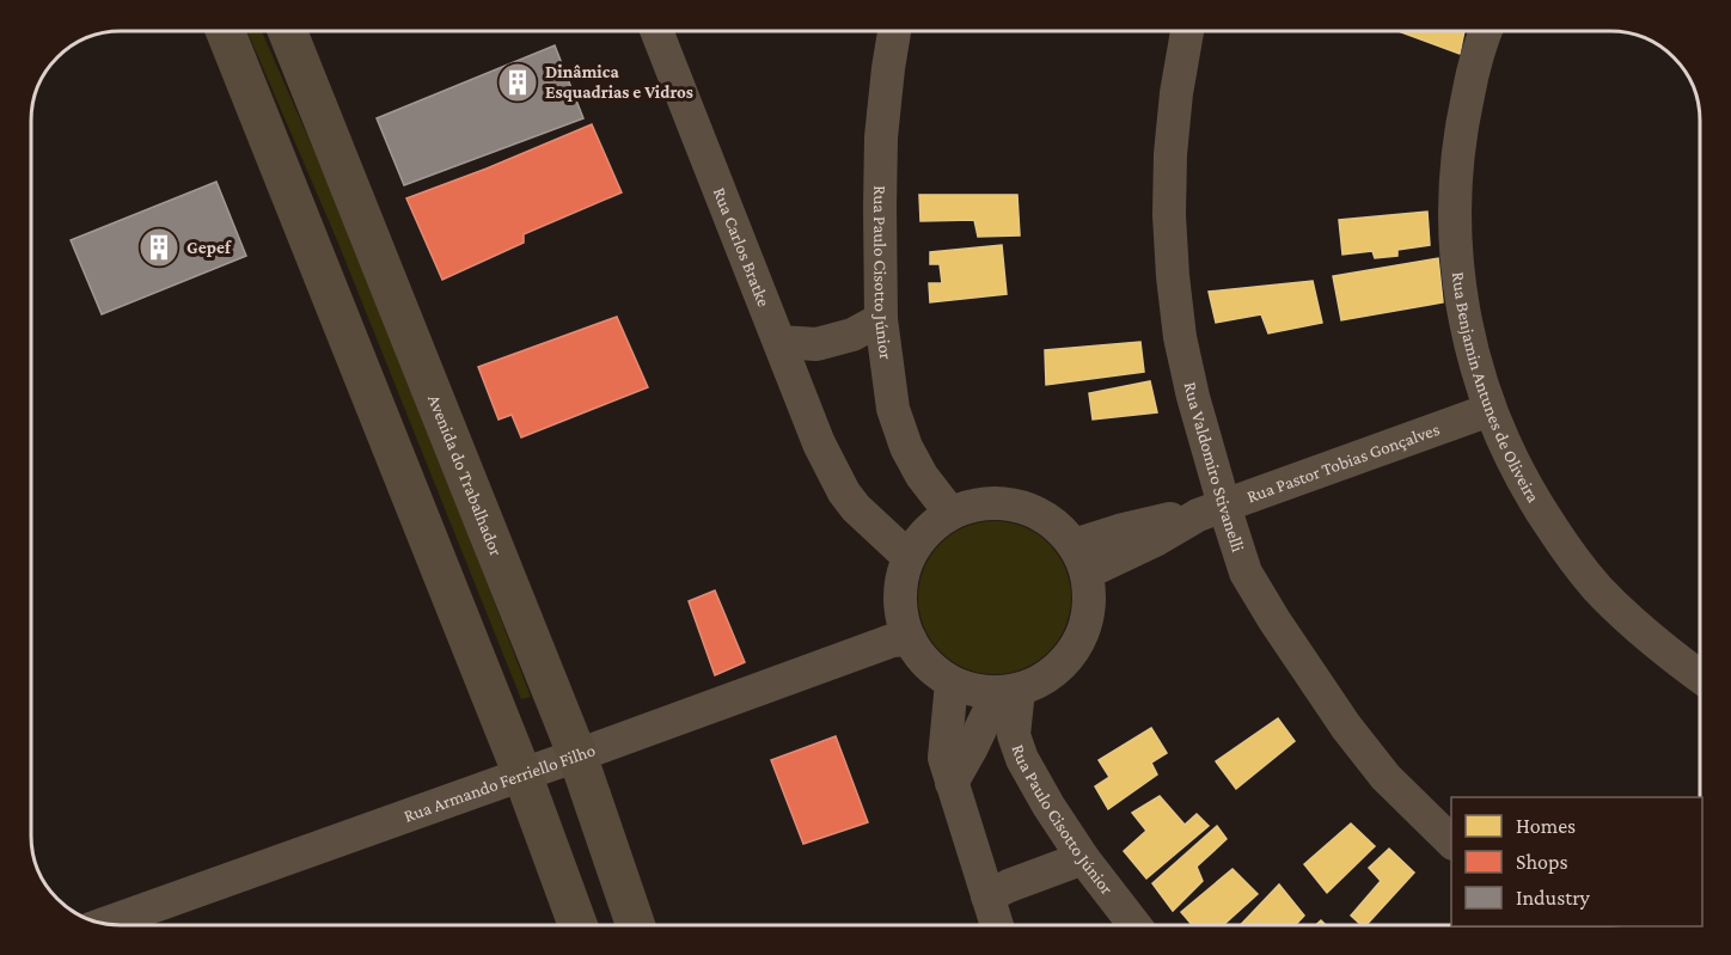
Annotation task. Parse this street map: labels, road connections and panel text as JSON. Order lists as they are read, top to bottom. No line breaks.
{"streets":{"street":["Rua Carlos Bratke","Rua Paulo Cisotto Júnior","Rua Benjamin Antunes de Oliveira","Rua Pastor Tobias Gonçalves","Rua Valdomiro Stivanelli","Avenida do Trabalhador","Rua Armando Ferriello Filho"]},"crossings":[["Rua Carlos Bratke","Rua Paulo Cisotto Júnior"],["Rua Carlos Bratke","Rua Pastor Tobias Gonçalves"],["Rua Carlos Bratke","Rua Armando Ferriello Filho"],["Rua Paulo Cisotto Júnior","Rua Pastor Tobias Gonçalves"],["Rua Paulo Cisotto Júnior","Rua Armando Ferriello Filho"],["Rua Benjamin Antunes de Oliveira","Rua Pastor Tobias Gonçalves"],["Rua Pastor Tobias Gonçalves","Rua Valdomiro Stivanelli"],["Rua Pastor Tobias Gonçalves","Rua Armando Ferriello Filho"],["Avenida do Trabalhador","Rua Armando Ferriello Filho"]],"places":{"building":["Dinâmica Esquadrias e Vidros","Gepef"]},"legend":["Homes","Shops","Industry"]}
